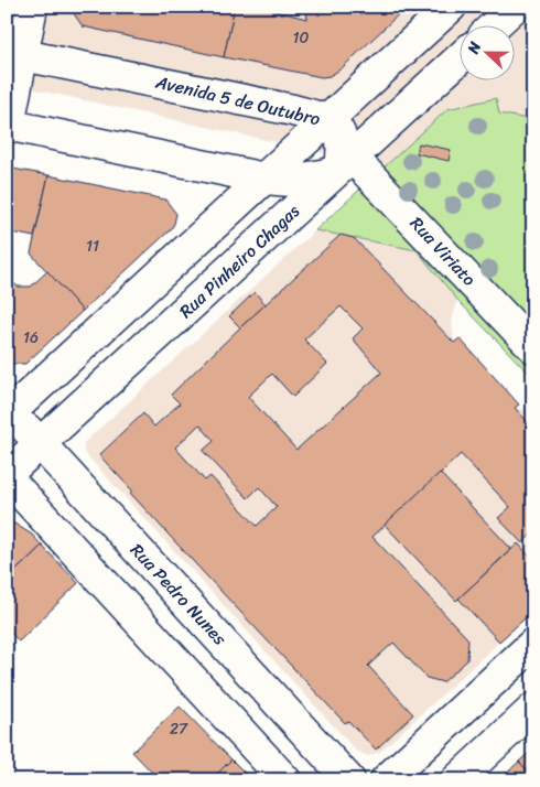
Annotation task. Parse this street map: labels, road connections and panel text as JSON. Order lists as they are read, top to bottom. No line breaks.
{"streets":{"street":["Avenida 5 de Outubro","Rua Viriato","Rua Pinheiro Chagas","Rua Pedro Nunes"]},"crossings":[["Avenida 5 de Outubro","Rua Viriato"],["Avenida 5 de Outubro","Rua Pinheiro Chagas"],["Rua Viriato","Rua Pinheiro Chagas"],["Rua Pinheiro Chagas","Rua Pedro Nunes"]],"house_numbers":["10","11","16","27"],"north":"left"}
